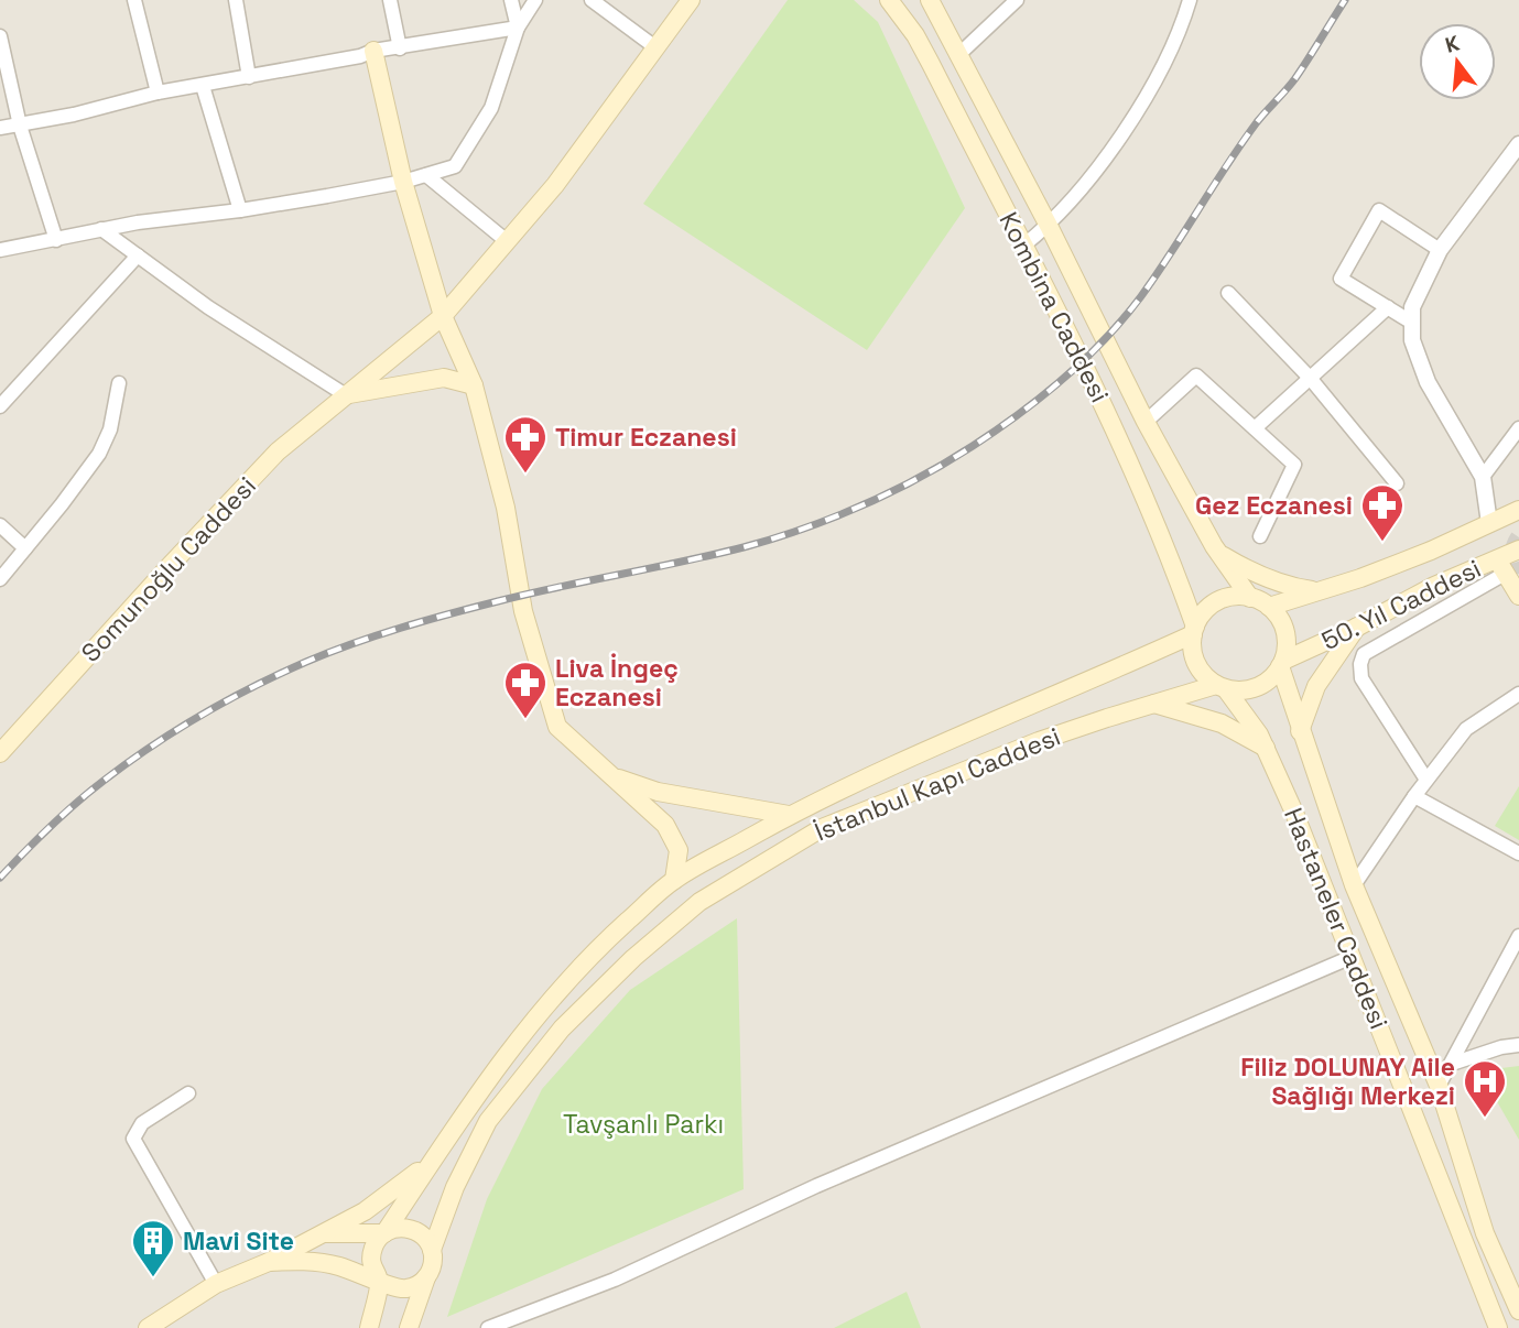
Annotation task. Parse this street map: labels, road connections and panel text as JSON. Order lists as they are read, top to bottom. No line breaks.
{"streets":{"main road":["Kombina Caddesi","Somunoğlu Caddesi","50. Yıl Caddesi","İstanbul Kapı Caddesi","Hastaneler Caddesi"]},"crossings":[["Kombina Caddesi","50. Yıl Caddesi"],["Kombina Caddesi","İstanbul Kapı Caddesi"],["Kombina Caddesi","Hastaneler Caddesi"],["50. Yıl Caddesi","İstanbul Kapı Caddesi"],["50. Yıl Caddesi","Hastaneler Caddesi"],["İstanbul Kapı Caddesi","Hastaneler Caddesi"]],"parks":["Tavşanlı Parkı"],"places":{"pharmacy":["Timur Eczanesi","Gez Eczanesi","Liva İngeç Eczanesi"],"hospital":["Filiz DOLUNAY Aile Sağlığı Merkezi"],"building":["Mavi Site"]},"north":"top"}
